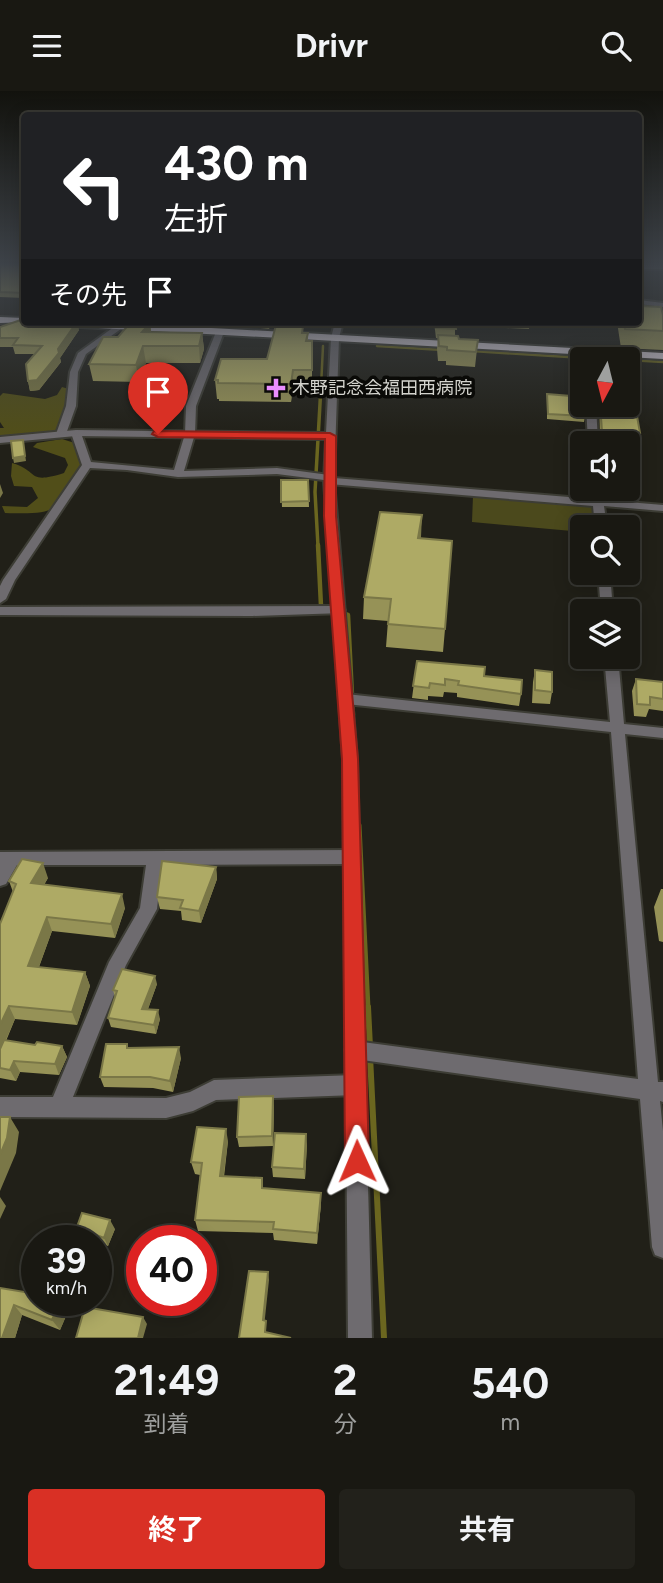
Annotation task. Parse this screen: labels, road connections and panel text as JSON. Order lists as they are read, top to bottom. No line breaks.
{"places":{"health":["木野記念会福田西病院"]},"north":"bottom","page":{"header":"Drivr","turn":["430 m","左折"],"then":"その先","speed":"39 km/h","limit":"40","eta":["21:49","到着","2","分","540","m"],"buttons":["終了","共有"]}}
